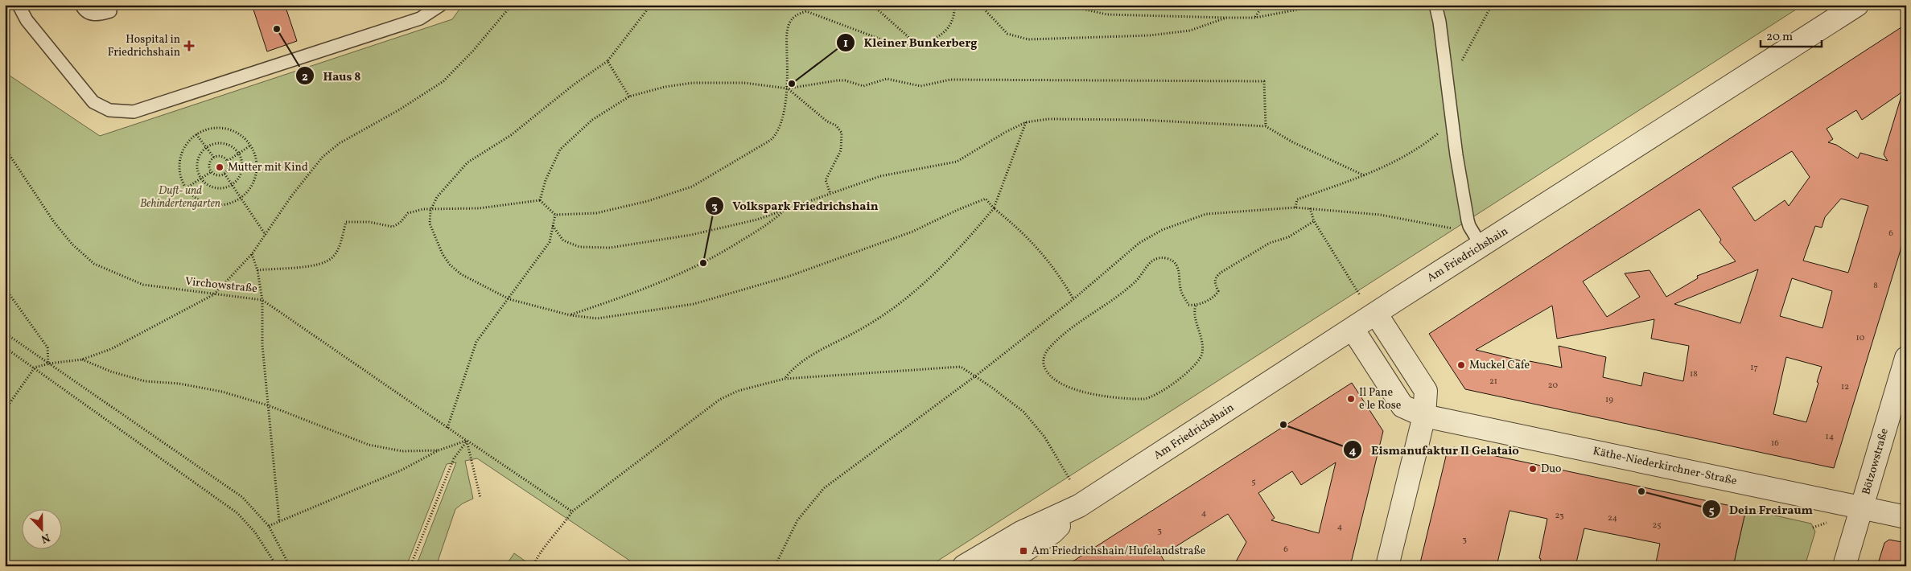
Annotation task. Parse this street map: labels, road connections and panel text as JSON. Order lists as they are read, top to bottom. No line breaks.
{"streets":{"street":["Am Friedrichshain","Bötzowstraße","Käthe-Niederkirchner-Straße"],"path":["Virchowstraße"]},"crossings":[["Am Friedrichshain","Käthe-Niederkirchner-Straße"],["Bötzowstraße","Käthe-Niederkirchner-Straße"]],"parks":["Duft- und Behindertengarten"],"places":{"other":["Haus 8","Kleiner Bunkerberg","Mutter mit Kind","Volkspark Friedrichshain","Muckel Cafe","Il Pane e le Rose","Eismanufaktur Il Gelataio","Duo","Dein Freiraum"],"health":["Hospital in Friedrichshain"],"transit":["Am Friedrichshain/Hufelandstraße"]},"house_numbers":["6","8","10","17","18","21","20","12","19","14","16","5","4","23","24","25","4","3","3","6"],"scale_bar":"20 m","north":"bottom"}
